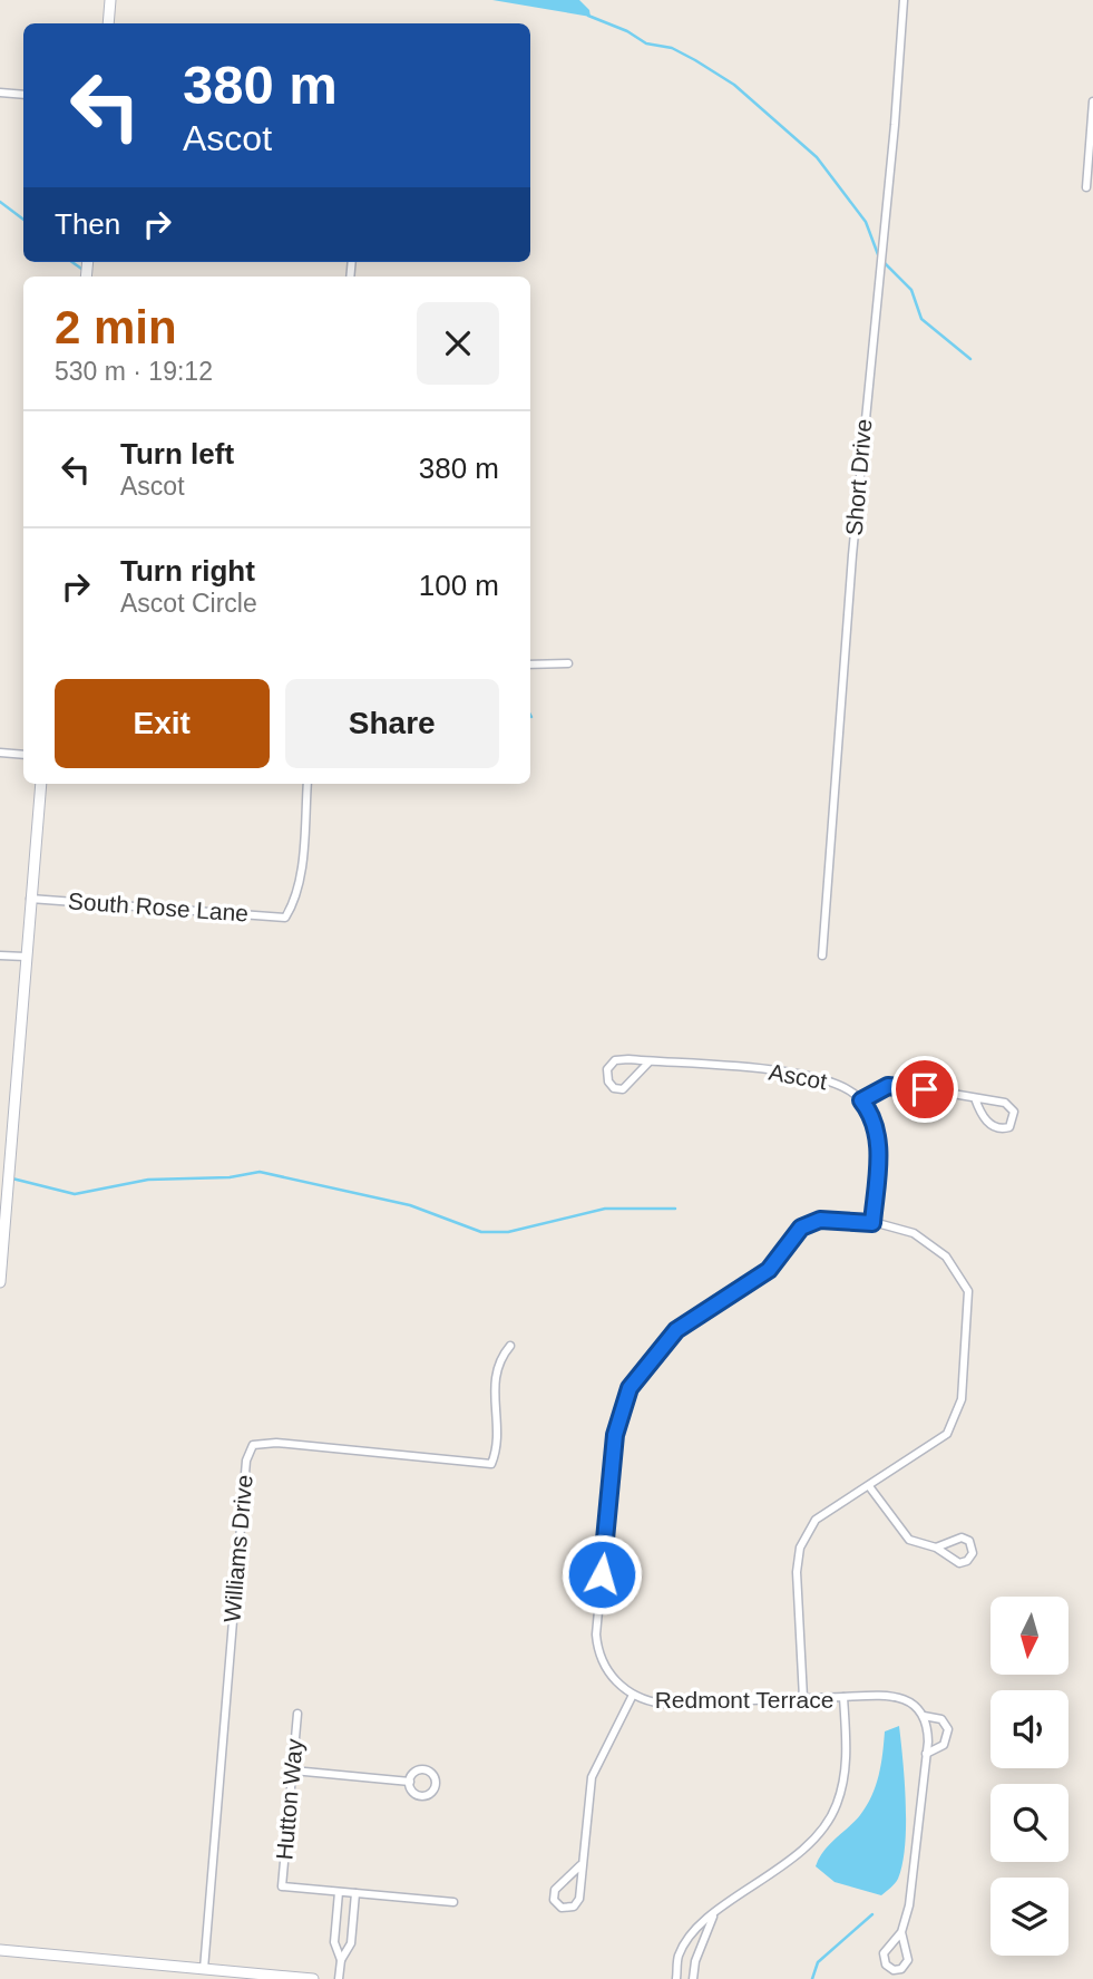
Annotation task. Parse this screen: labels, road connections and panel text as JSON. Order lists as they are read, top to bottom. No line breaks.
{"streets":{"street":["Short Drive","South Rose Lane","Ascot","Williams Drive","Redmont Terrace","Hutton Way"]},"north":"bottom","page":{"turn":["380 m","Ascot"],"then":"Then","heading":["2 min","530 m · 19:12"],"list":[{"name":"Turn left","note":"Ascot","value":"380 m"},{"name":"Turn right","note":"Ascot Circle","value":"100 m"}],"buttons":["Exit","Share"]}}
